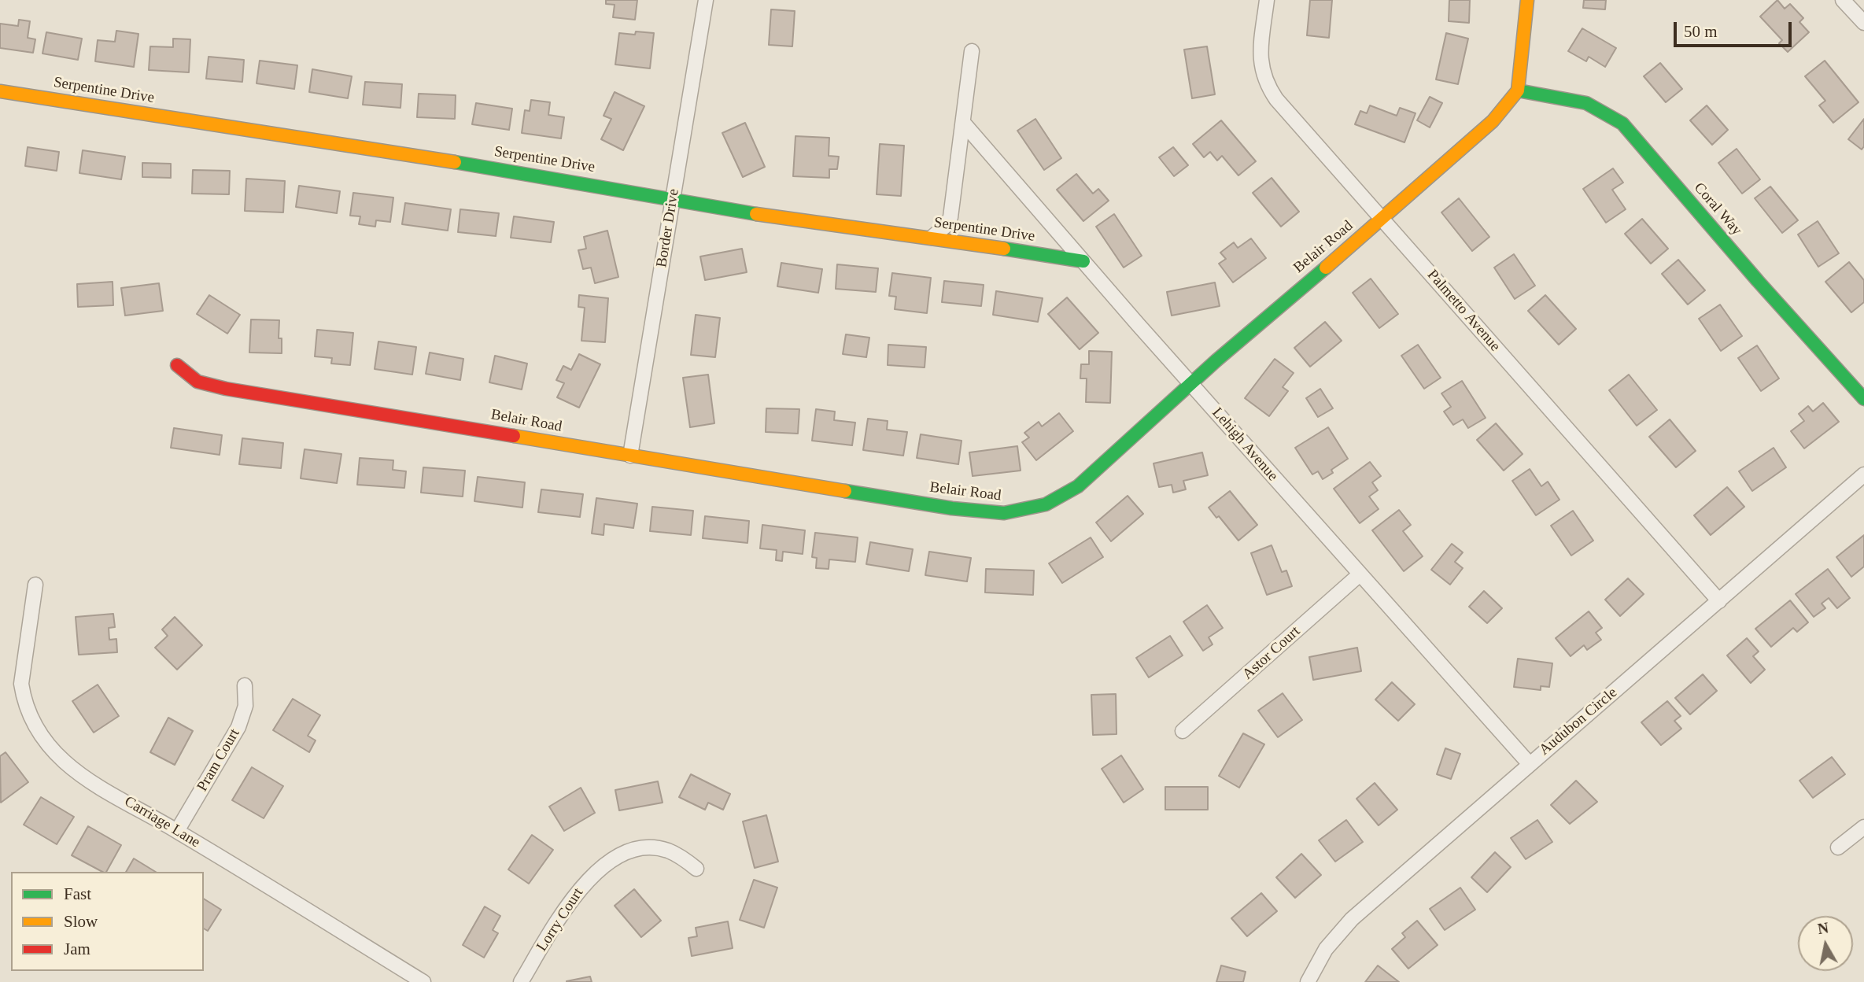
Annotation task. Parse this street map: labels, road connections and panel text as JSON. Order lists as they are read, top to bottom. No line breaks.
{"streets":{"street":["Serpentine Drive","Coral Way","Border Drive","Belair Road","Palmetto Avenue","Lehigh Avenue","Astor Court","Audubon Circle","Pram Court","Carriage Lane","Lorry Court"]},"crossings":[["Serpentine Drive","Border Drive"],["Serpentine Drive","Lehigh Avenue"],["Coral Way","Belair Road"],["Border Drive","Belair Road"],["Belair Road","Palmetto Avenue"],["Belair Road","Lehigh Avenue"],["Palmetto Avenue","Audubon Circle"],["Lehigh Avenue","Astor Court"],["Lehigh Avenue","Audubon Circle"],["Pram Court","Carriage Lane"]],"legend":["Fast","Slow","Jam"],"scale_bar":"50 m","north":"top"}
